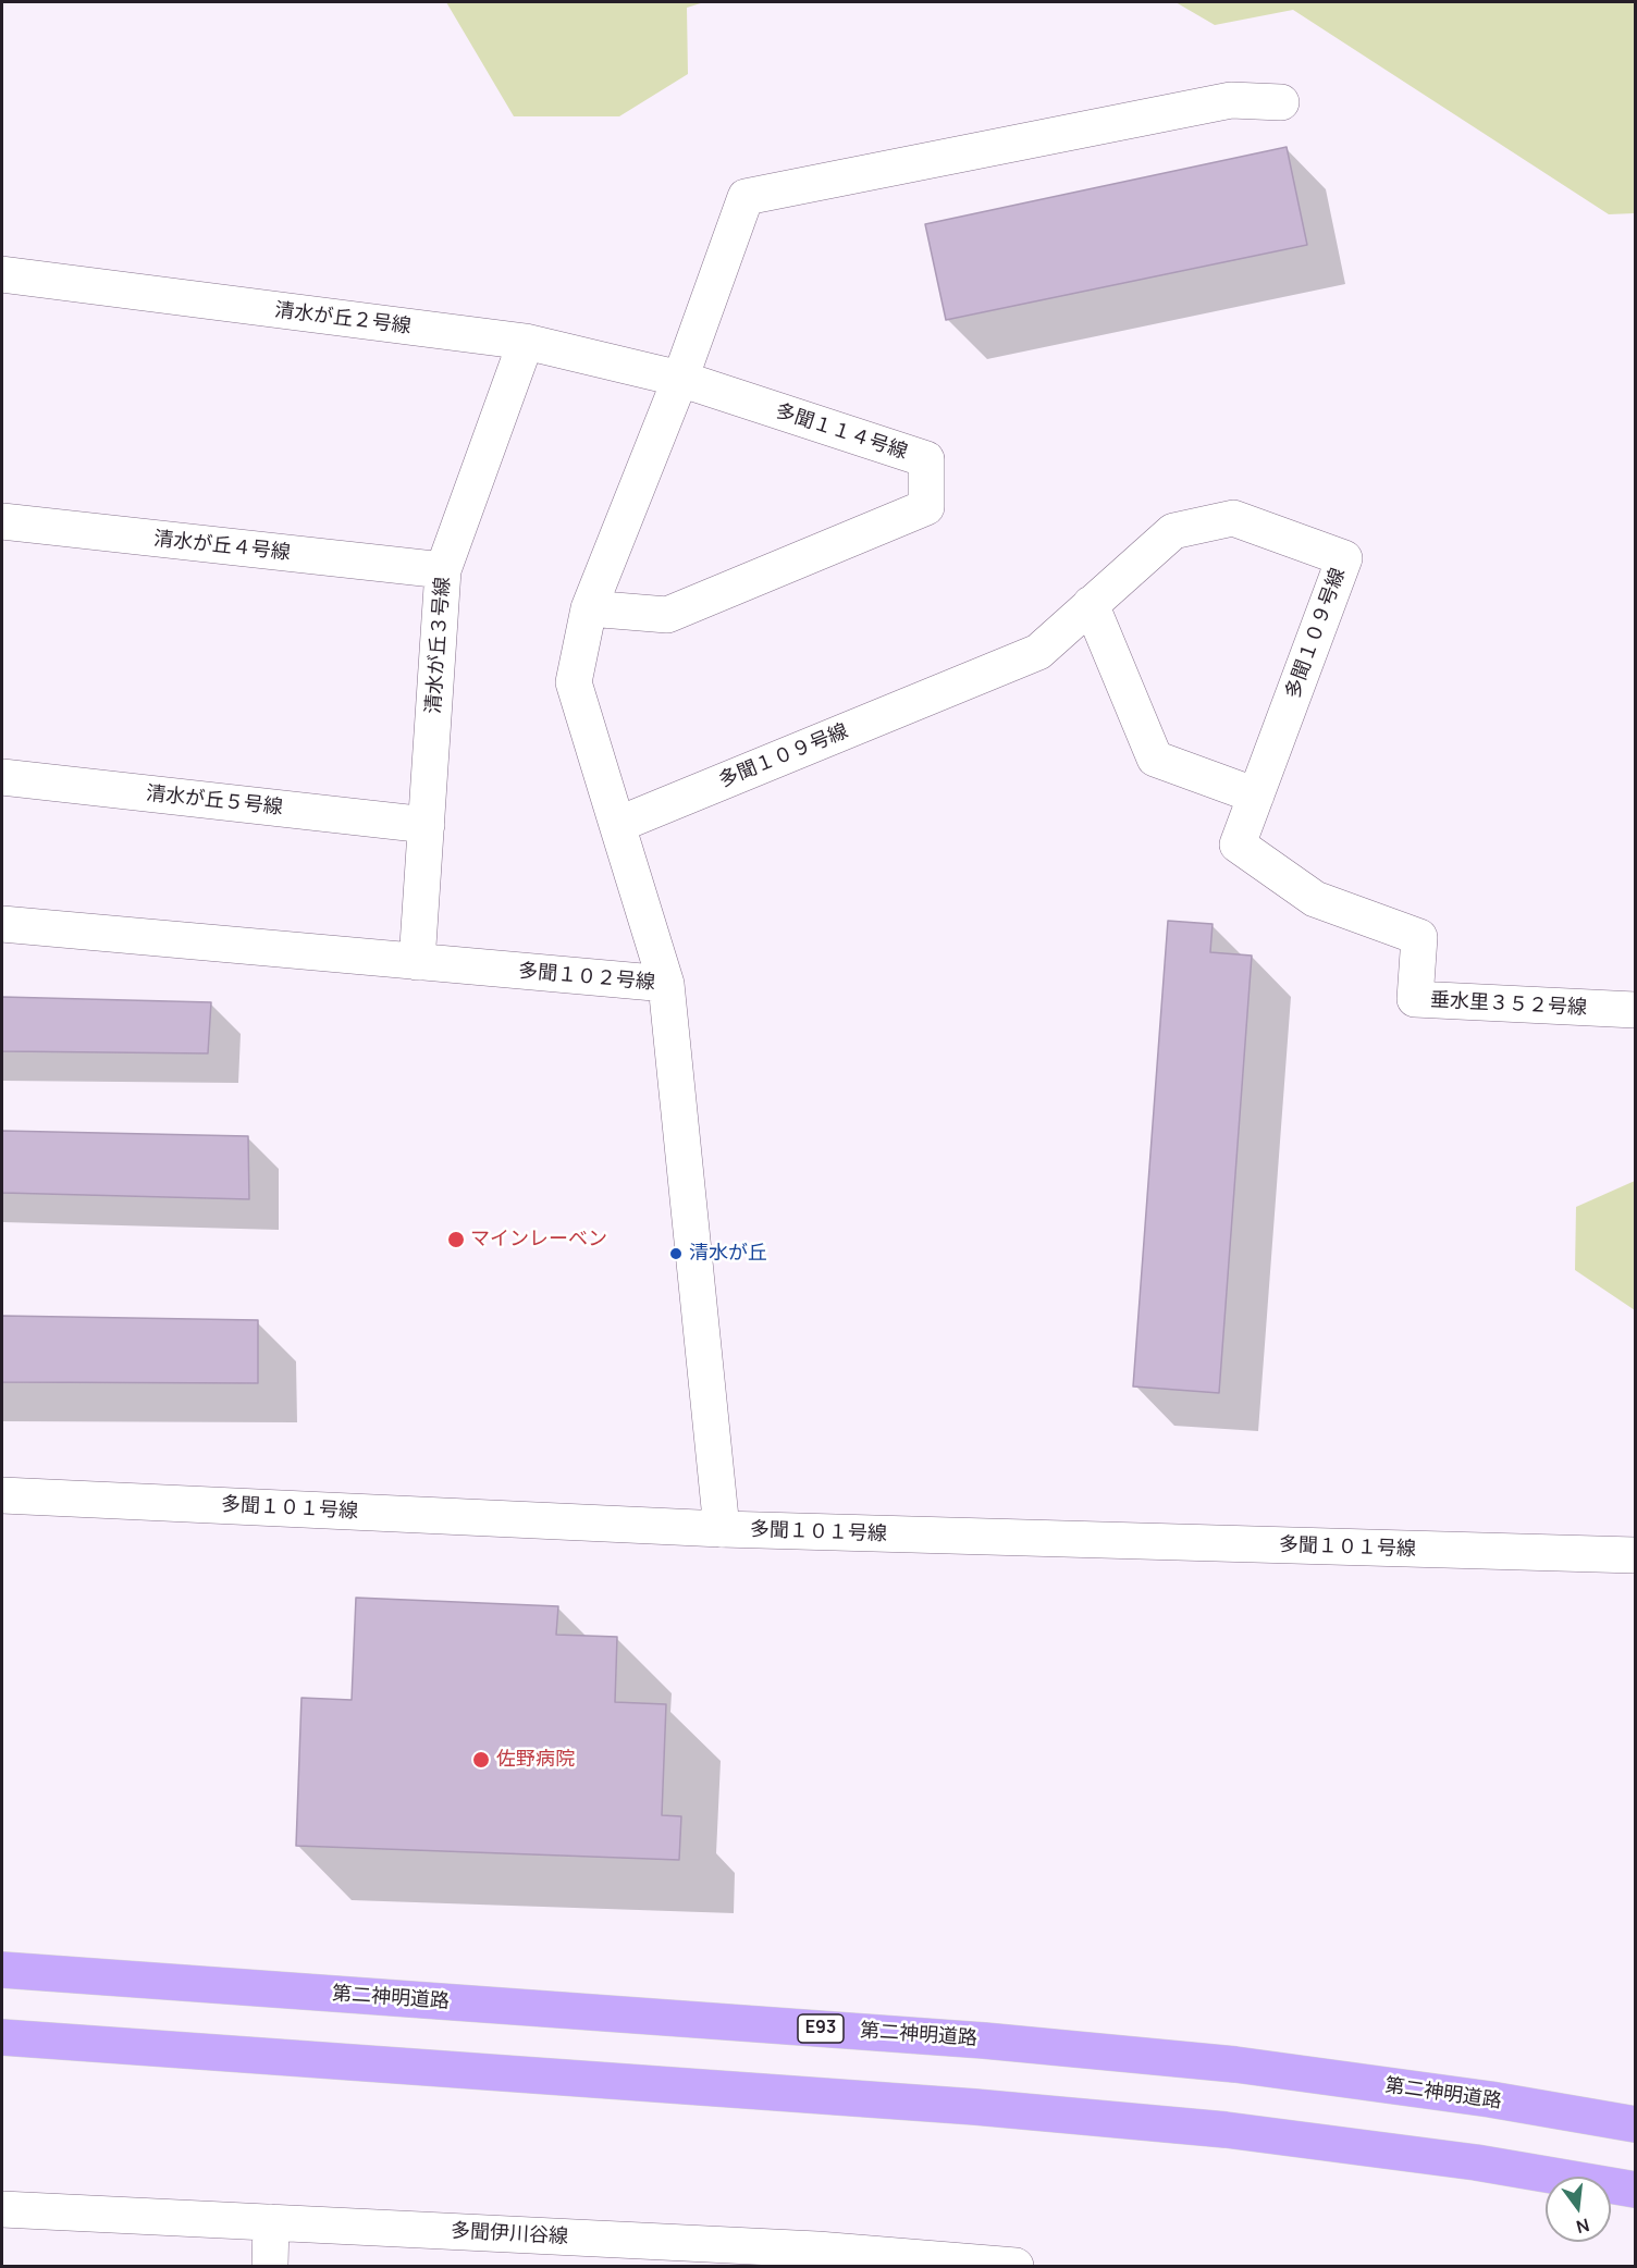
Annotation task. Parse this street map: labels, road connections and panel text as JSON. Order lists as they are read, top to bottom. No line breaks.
{"streets":{"highway":["第二神明道路","E93"],"street":["清水が丘２号線","多聞１１４号線","清水が丘４号線","多聞１０９号線","清水が丘３号線","清水が丘５号線","多聞１０２号線","垂水里３５２号線","多聞１０１号線","多聞伊川谷線"]},"crossings":[["清水が丘２号線","多聞１１４号線"],["清水が丘２号線","清水が丘３号線"],["清水が丘４号線","清水が丘３号線"],["多聞１０９号線","垂水里３５２号線"],["清水が丘３号線","清水が丘５号線"],["清水が丘３号線","多聞１０２号線"],["多聞１０２号線","多聞１０１号線"]],"places":["マインレーベン","清水が丘","佐野病院"],"north":"bottom"}
